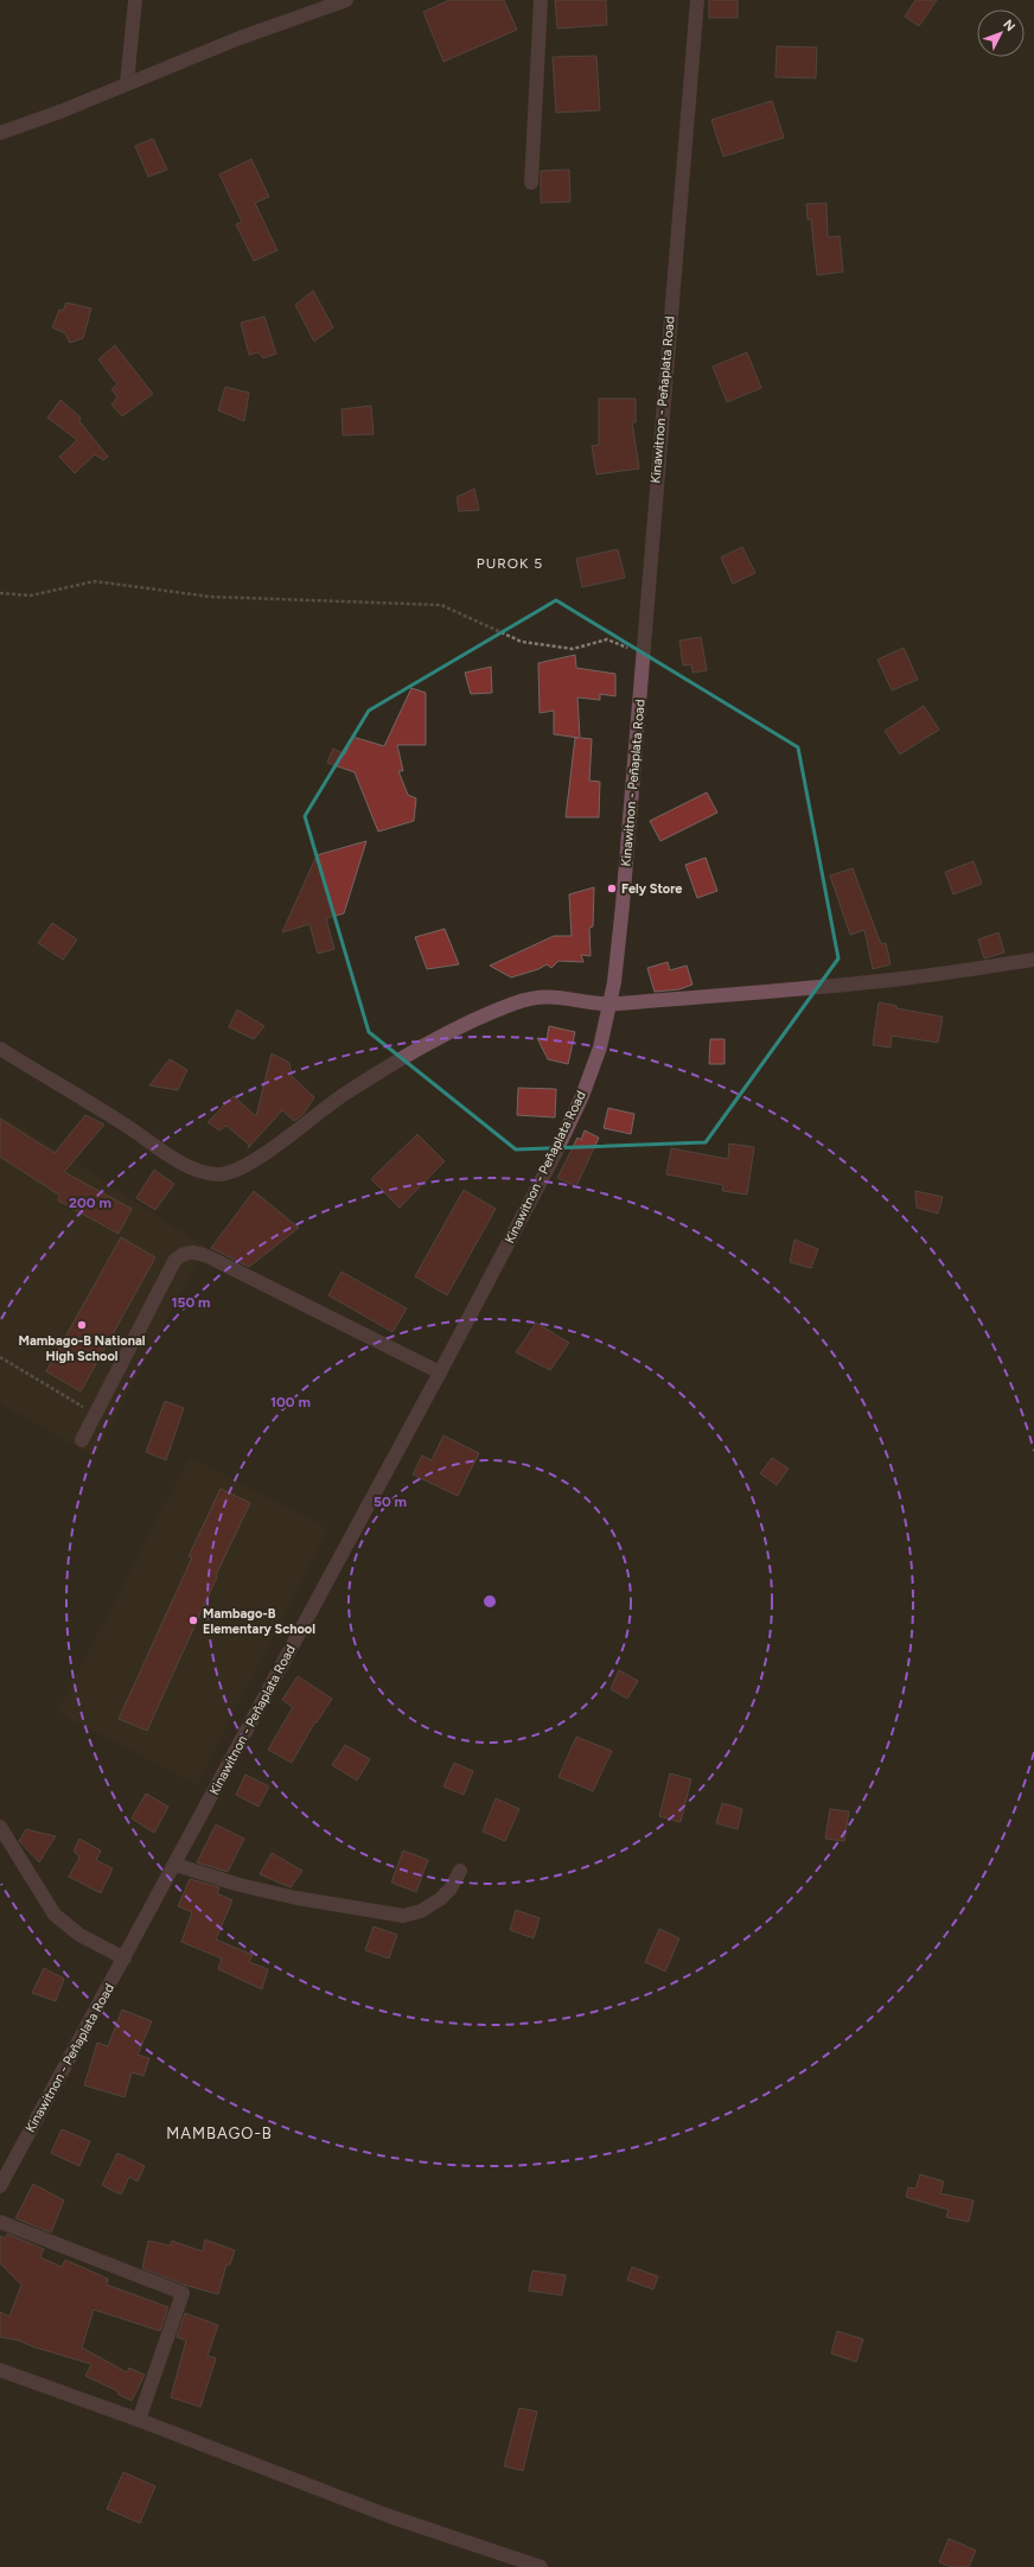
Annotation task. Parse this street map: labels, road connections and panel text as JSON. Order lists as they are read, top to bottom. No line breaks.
{"streets":{"street":["Kinawitnon - Peñaplata Road"]},"districts":["PUROK 5","MAMBAGO-B"],"places":["Fely Store","Mambago-B National High School","Mambago-B Elementary School"],"north":"top right","rings":["200 m","150 m","100 m","50 m"]}
